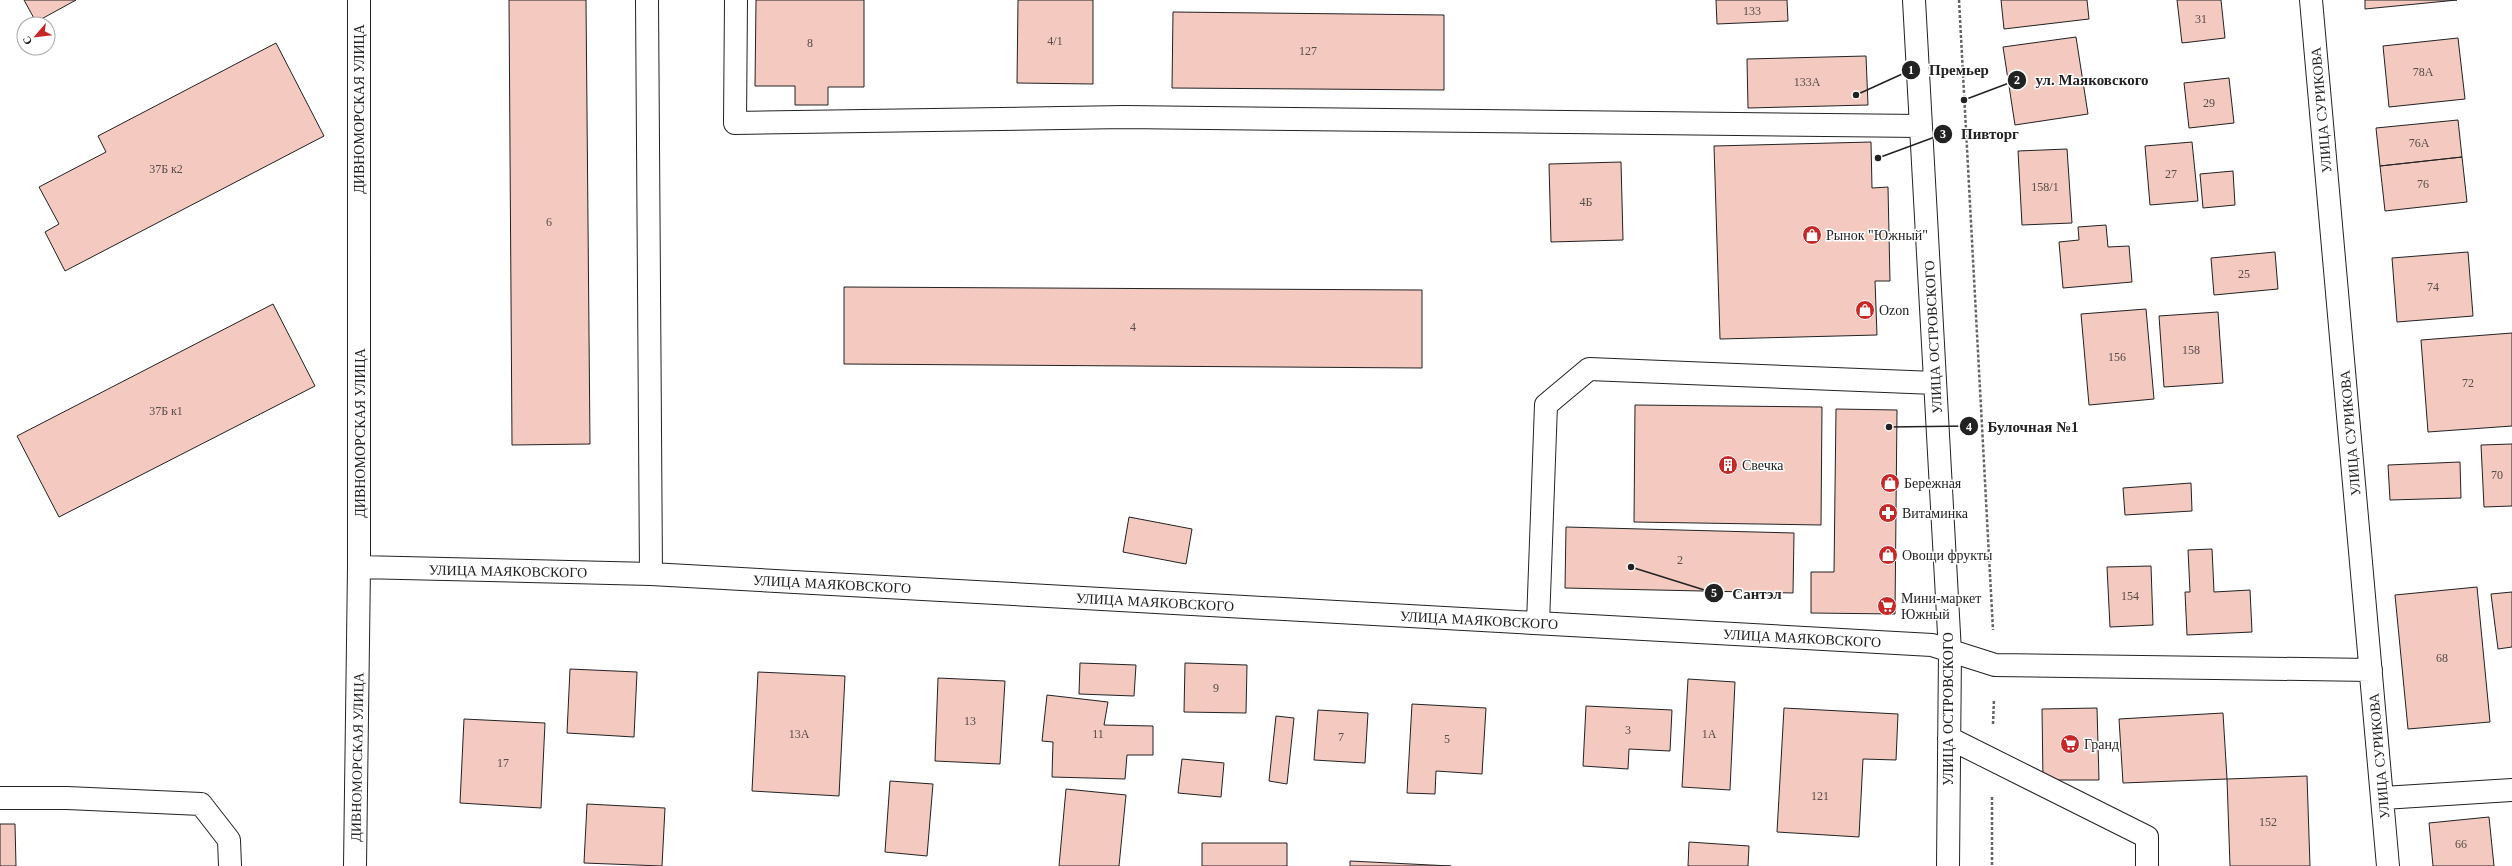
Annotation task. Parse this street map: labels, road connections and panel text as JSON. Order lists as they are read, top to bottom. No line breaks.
{"streets":{"street":["ДИВНОМОРСКАЯ УЛИЦА","УЛИЦА СУРИКОВА","УЛИЦА ОСТРОВСКОГО","УЛИЦА МАЯКОВСКОГО"]},"crossings":[["ДИВНОМОРСКАЯ УЛИЦА","УЛИЦА МАЯКОВСКОГО"],["УЛИЦА СУРИКОВА","УЛИЦА МАЯКОВСКОГО"],["УЛИЦА ОСТРОВСКОГО","УЛИЦА МАЯКОВСКОГО"]],"places":{"other":["Премьер","ул. Маяковского","Пивторг","Булочная №1","Сантэл"],"shop":["Рынок \"Южный\"","Ozon","Бережная","Овощи фрукты"],"building":["Свечка"],"pharmacy":["Витаминка"],"supermarket":["Мини-маркет Южный","Гранд"]},"house_numbers":["133","31","4/1","8","127","78А","133А","29","76А","37Б к2","27","76","158/1","4Б","6","25","74","4","158","156","72","37Б к1","70","2","154","68","9","13","3","13А","11","1А","7","5","17","121","152","66"],"north":"bottom left"}
